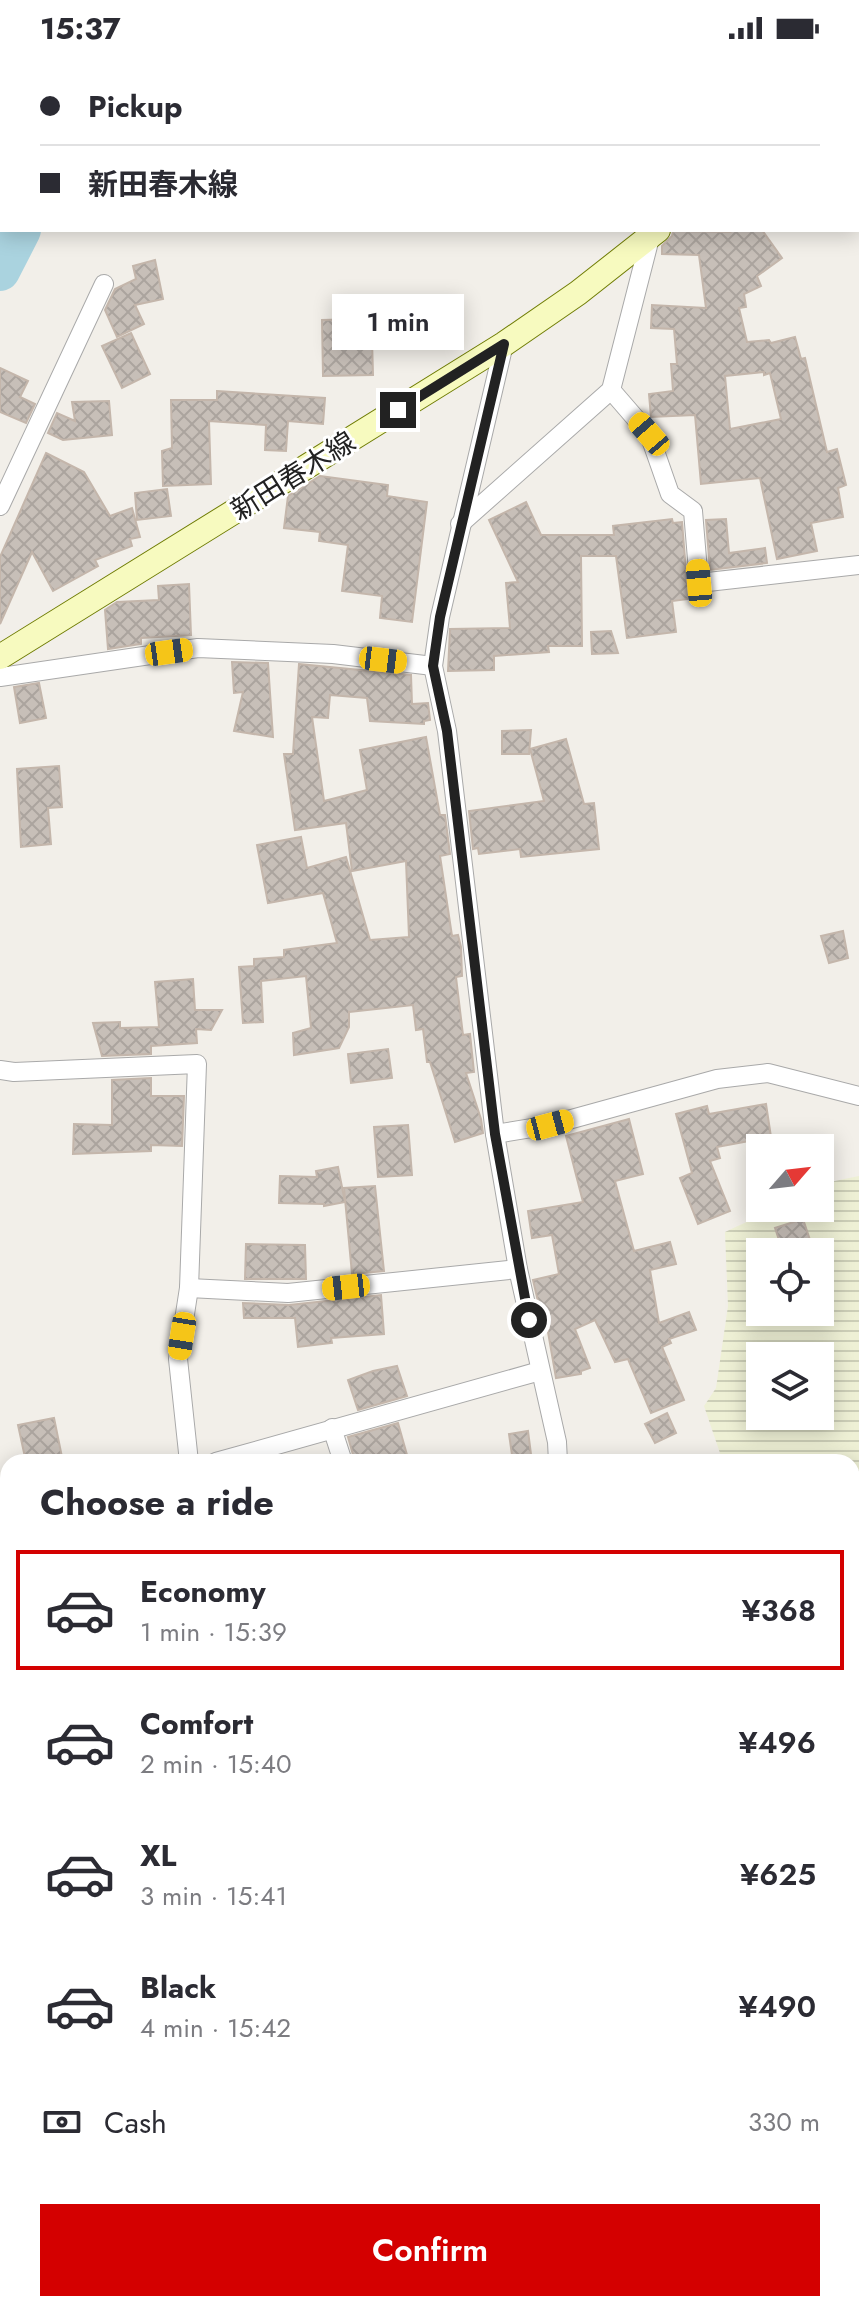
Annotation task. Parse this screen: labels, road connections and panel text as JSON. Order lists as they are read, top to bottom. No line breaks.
{"streets":{"main road":["新田春木線"]},"north":"top right","page":{"status":"15:37","banner":["Pickup","新田春木線"],"bubble":"1 min","heading":"Choose a ride","list":[{"name":"Economy","note":"1 min · 15:39","value":"¥368"},{"name":"Comfort","note":"2 min · 15:40","value":"¥496"},{"name":"XL","note":"3 min · 15:41","value":"¥625"},{"name":"Black","note":"4 min · 15:42","value":"¥490"}],"pay":["Cash","330 m"],"buttons":"Confirm"}}
